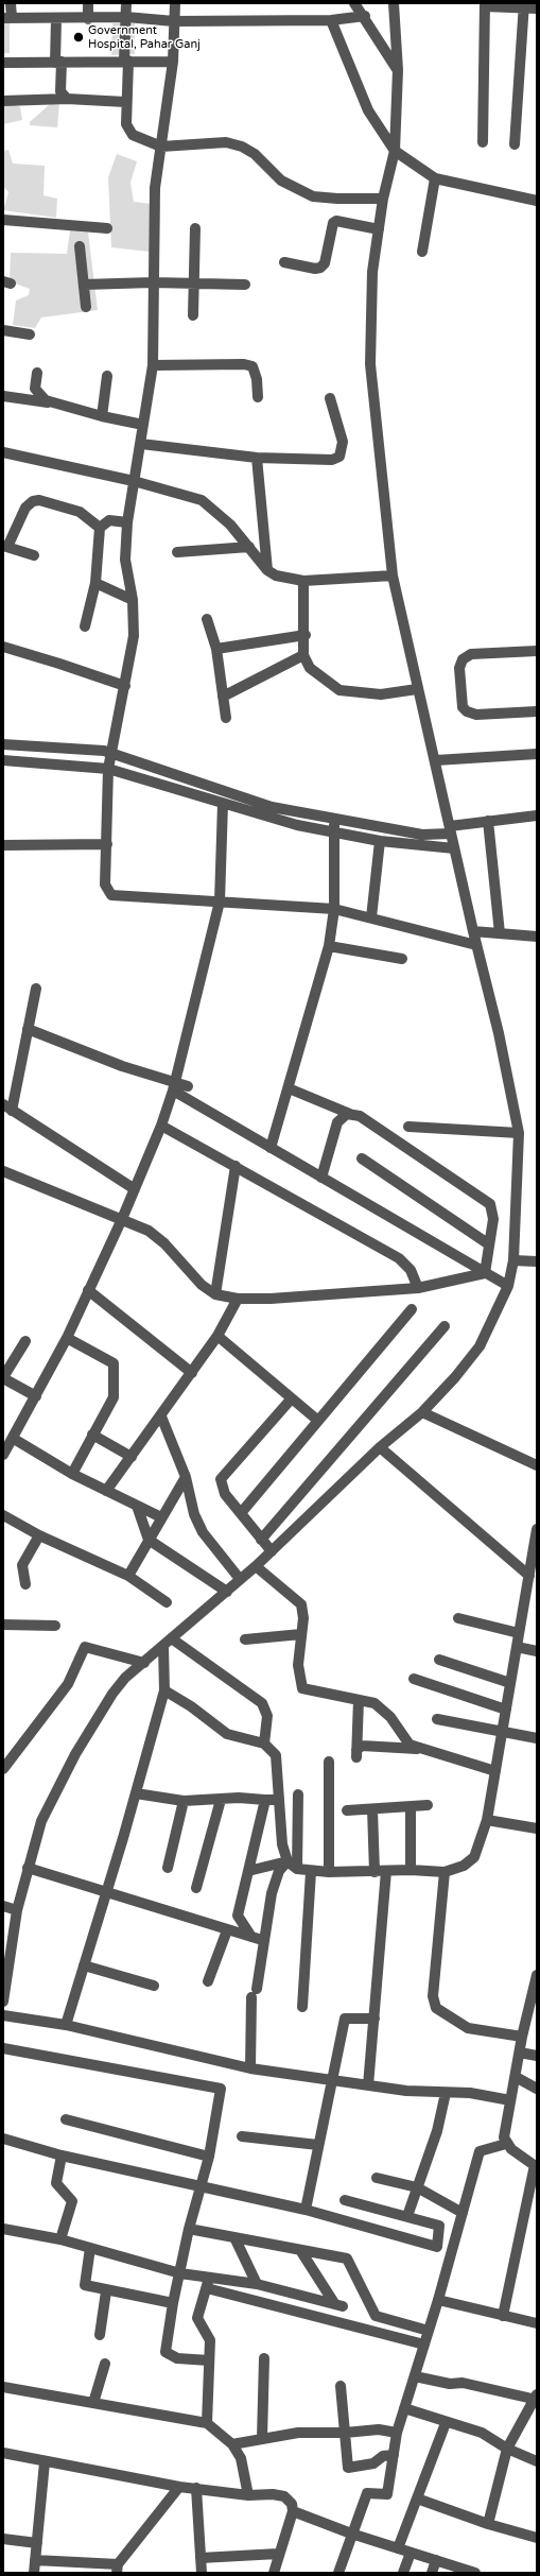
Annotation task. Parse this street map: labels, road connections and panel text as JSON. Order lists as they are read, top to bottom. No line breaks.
{"places":["Government Hospital, Pahar Ganj"]}
